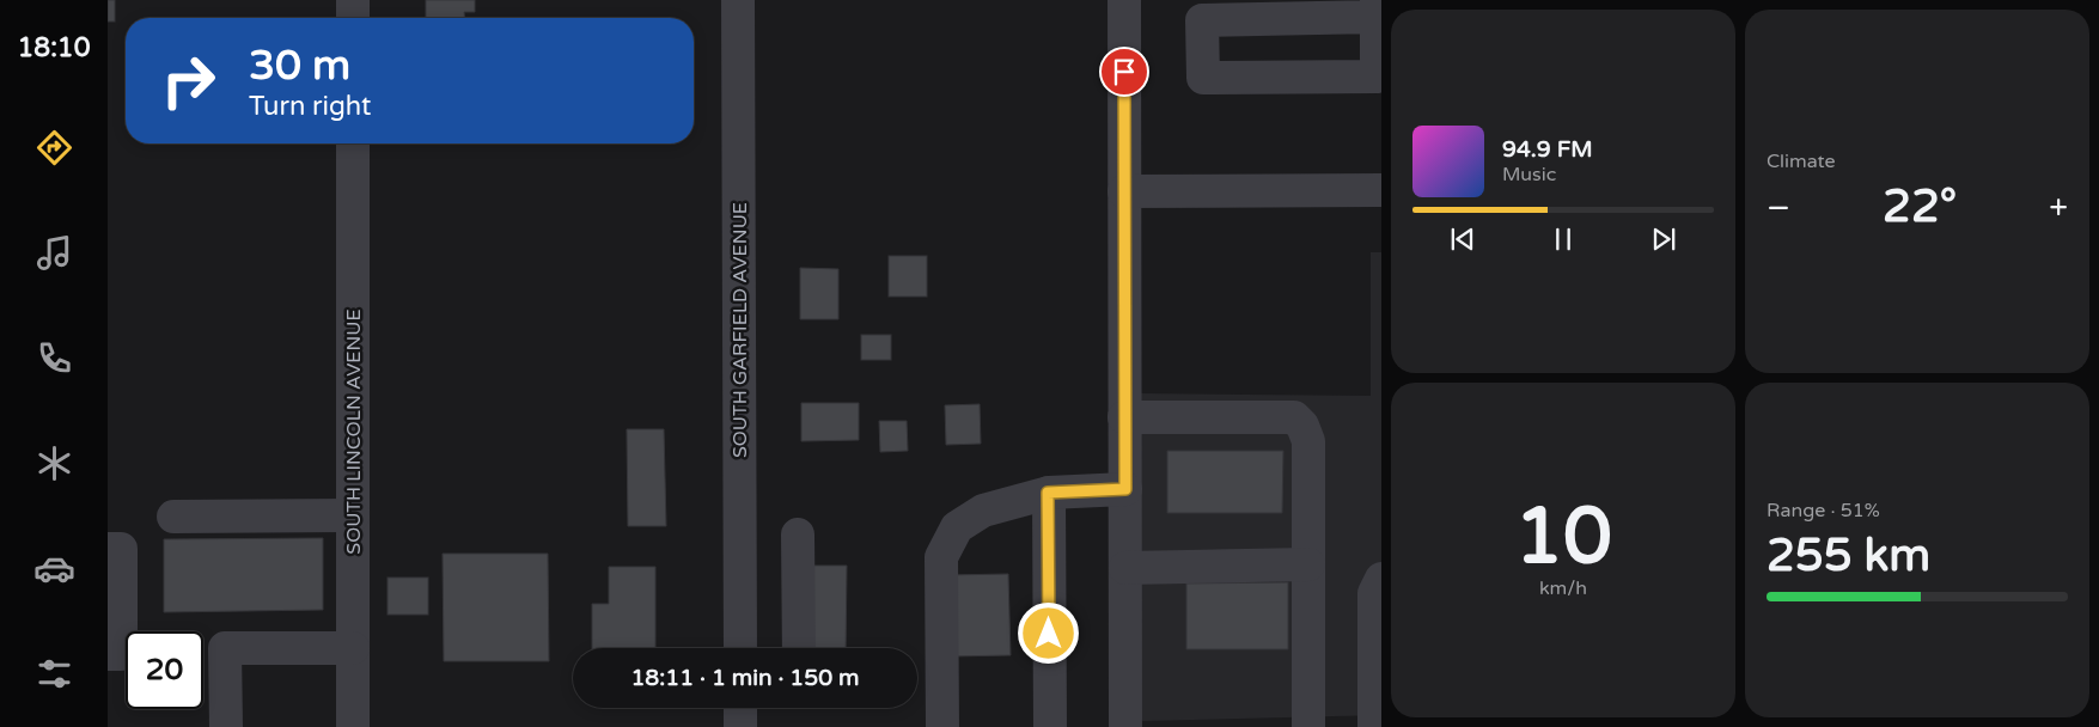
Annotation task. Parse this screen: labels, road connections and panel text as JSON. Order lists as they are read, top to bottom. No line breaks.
{"streets":{"street":["SOUTH GARFIELD AVENUE","SOUTH LINCOLN AVENUE"]},"page":{"tabs":"18:10","tile":["Climate",["10","km/h"],["Range · 51%","255 km"]],"turn":["30 m","Turn right"],"song":["94.9 FM","Music"],"heat":["−","22°","+"],"limit":"20","trip":"18:11 · 1 min · 150 m"}}
